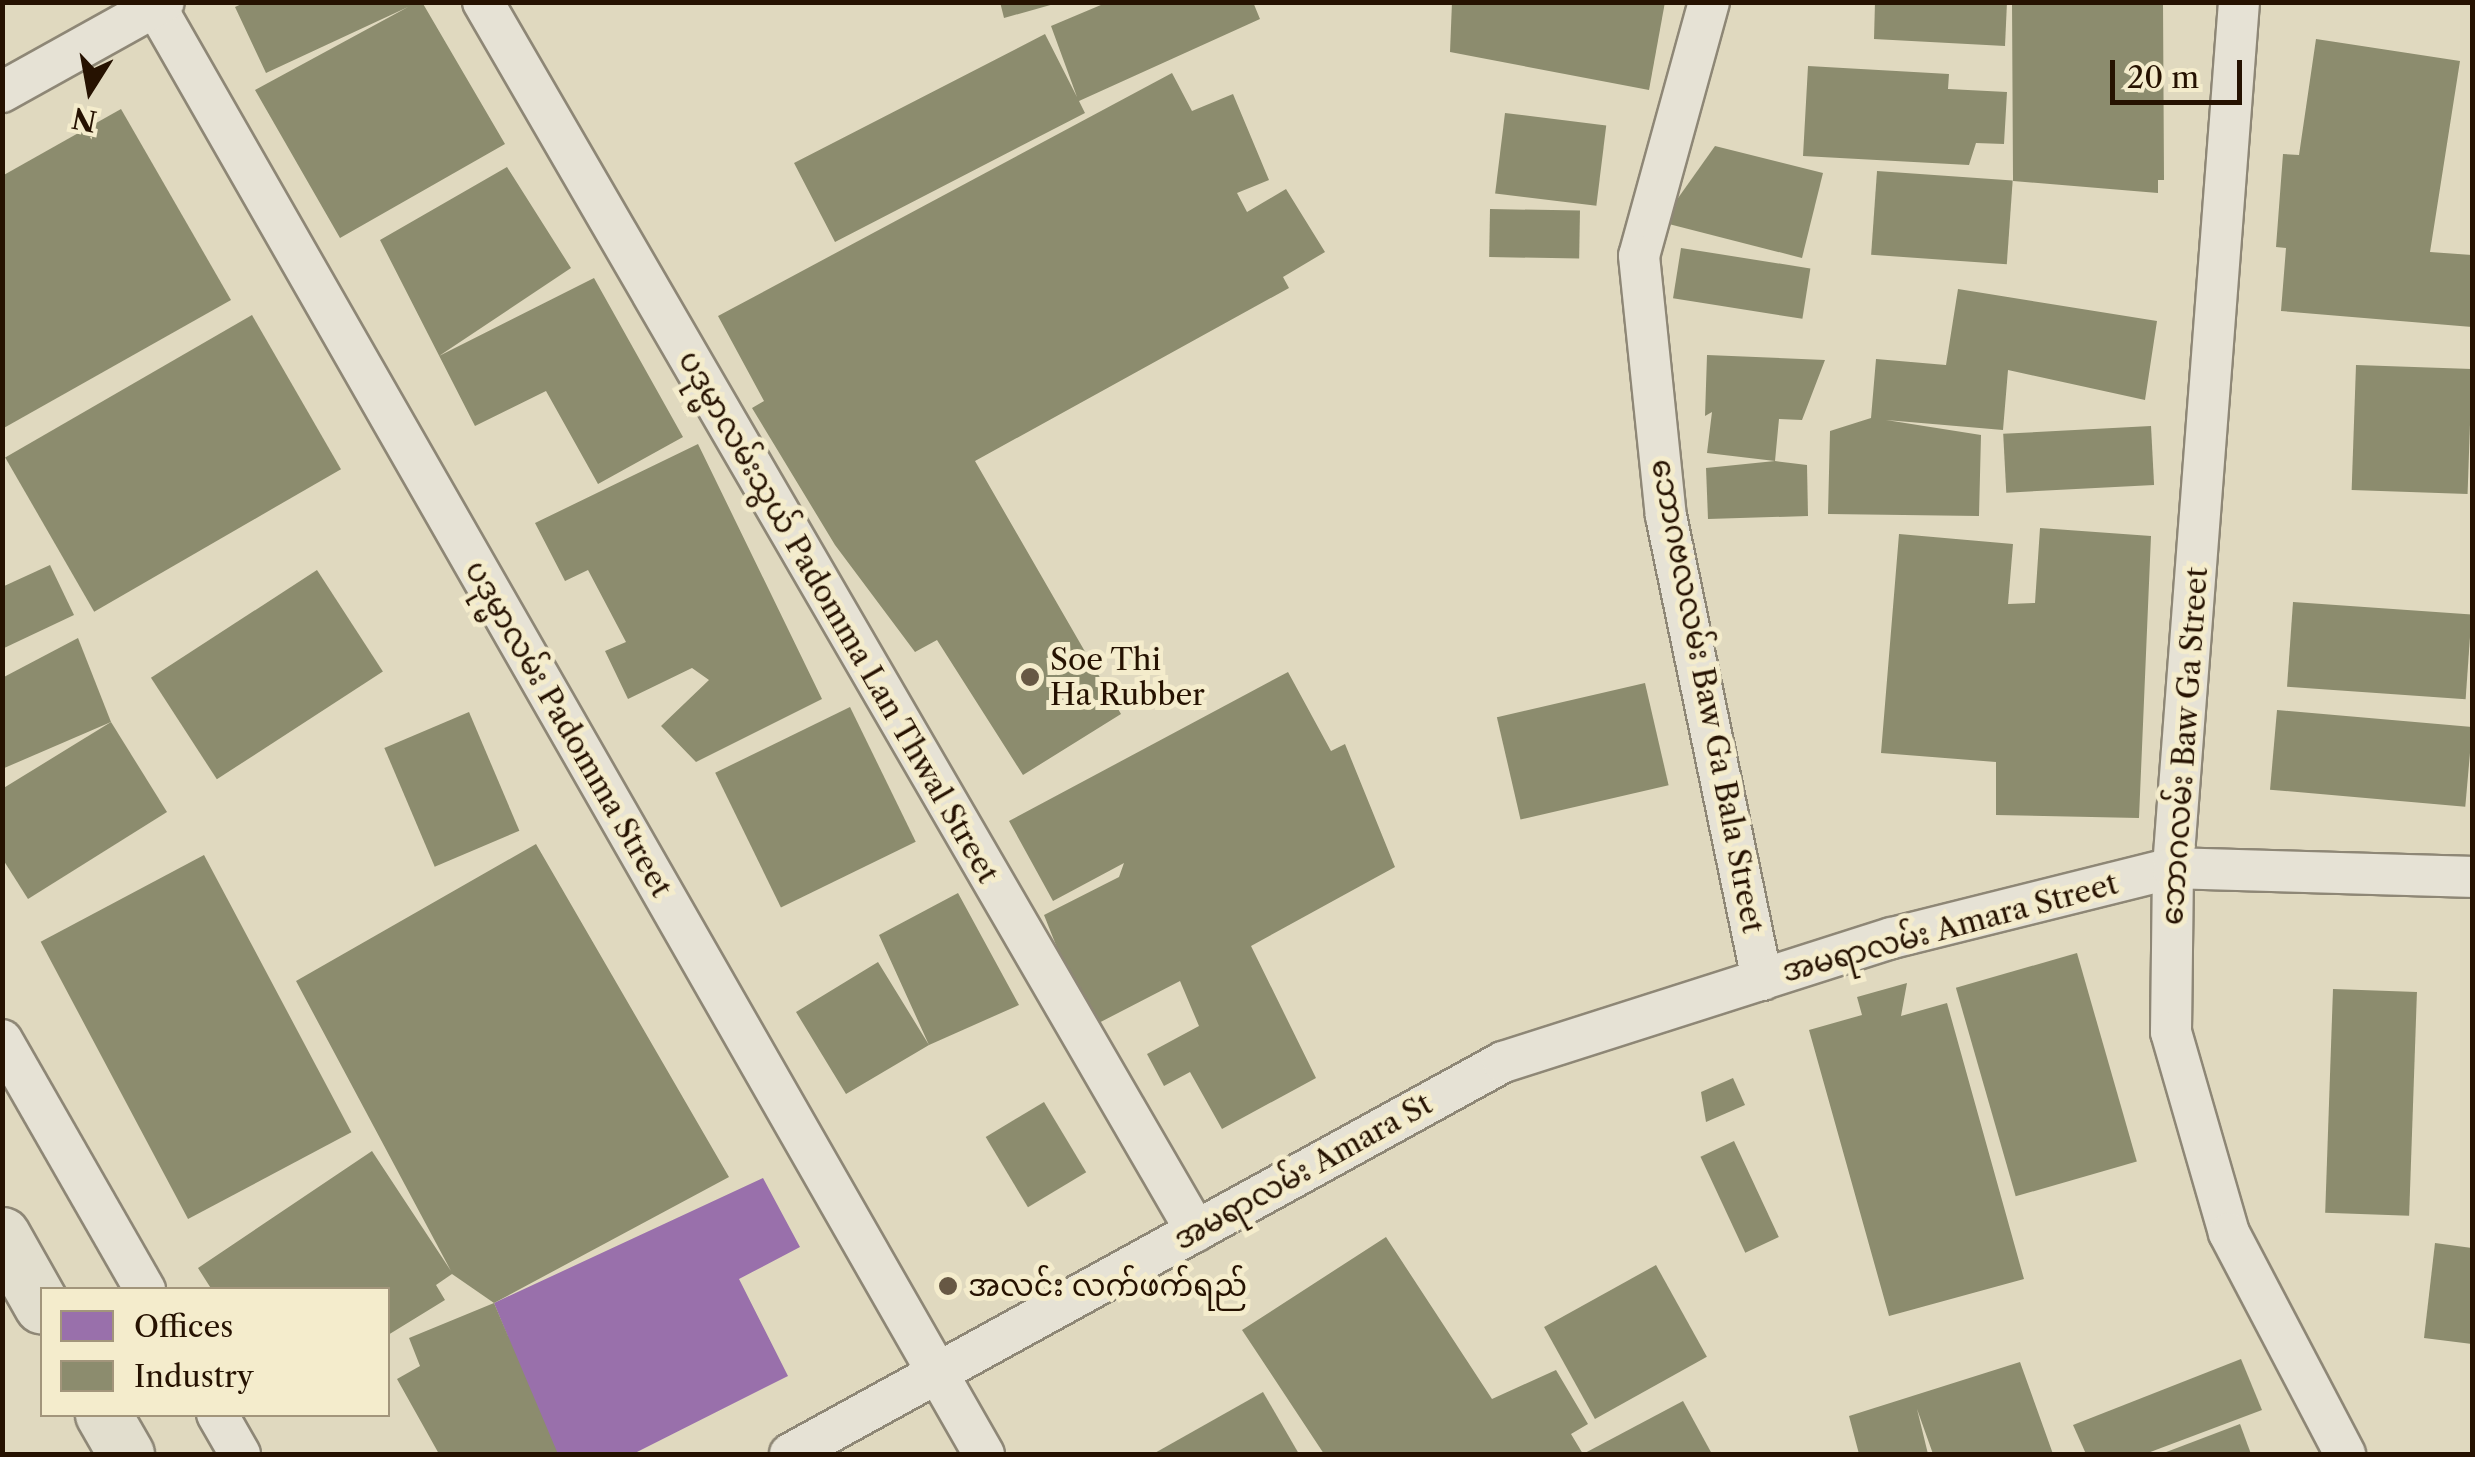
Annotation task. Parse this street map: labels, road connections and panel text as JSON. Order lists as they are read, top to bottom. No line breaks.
{"streets":{"street":["ပဒုမ္မာလမ်းသွယ် Padomma Lan Thwal Street","ဘောဂဗလလမ်း Baw Ga Bala Street","ပဒုမ္မာလမ်း Padomma Street","ဘောဂလမ်း Baw Ga Street","အမရာလမ်း Amara Street","အမရာလမ်း Amara St"]},"crossings":[["ပဒုမ္မာလမ်းသွယ် Padomma Lan Thwal Street","အမရာလမ်း Amara St"],["ဘောဂဗလလမ်း Baw Ga Bala Street","အမရာလမ်း Amara Street"],["ပဒုမ္မာလမ်း Padomma Street","အမရာလမ်း Amara St"],["ဘောဂလမ်း Baw Ga Street","အမရာလမ်း Amara Street"],["အမရာလမ်း Amara Street","အမရာလမ်း Amara St"]],"places":["Soe Thi Ha Rubber","အလင်း လက်ဖက်ရည်"],"legend":["Offices","Industry"],"scale_bar":"20 m","north":"bottom"}
